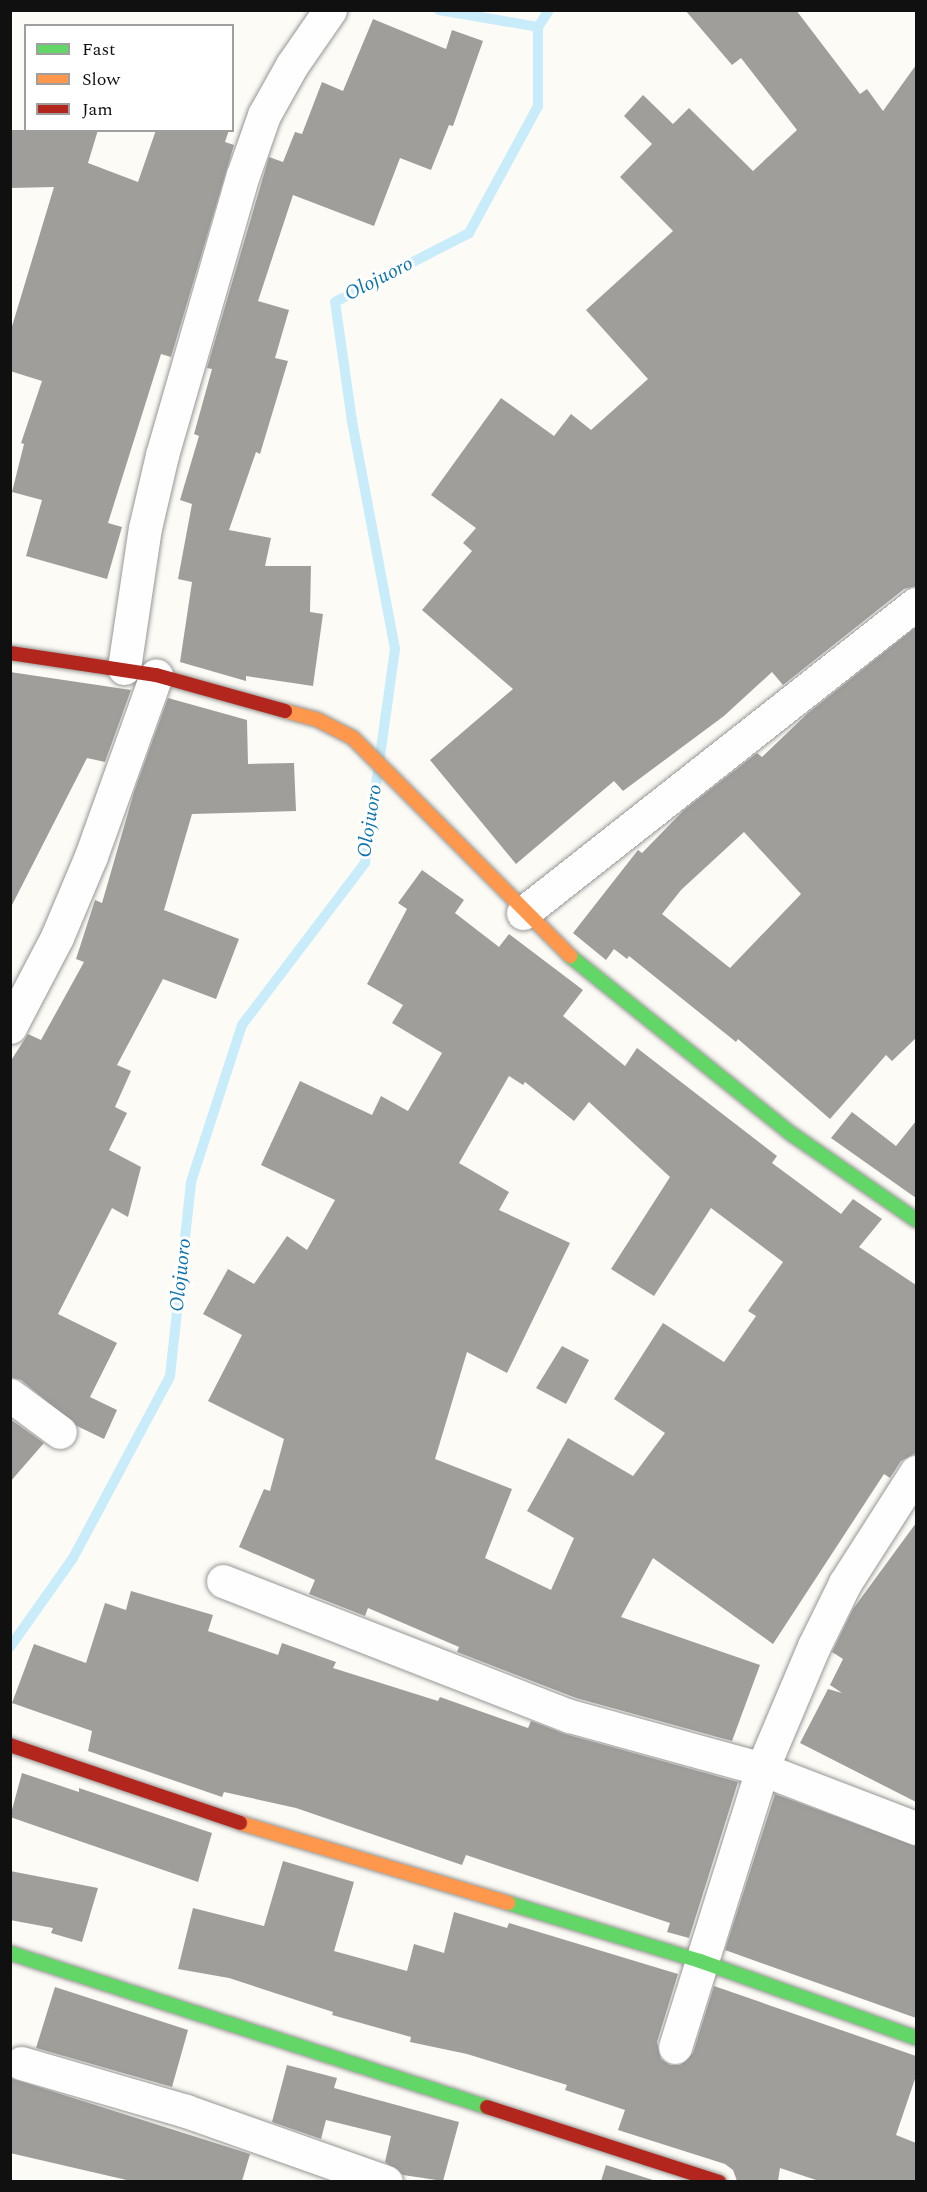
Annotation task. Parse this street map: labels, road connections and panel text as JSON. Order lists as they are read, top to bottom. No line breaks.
{"water":["Olojuoro"],"legend":["Fast","Slow","Jam"]}
